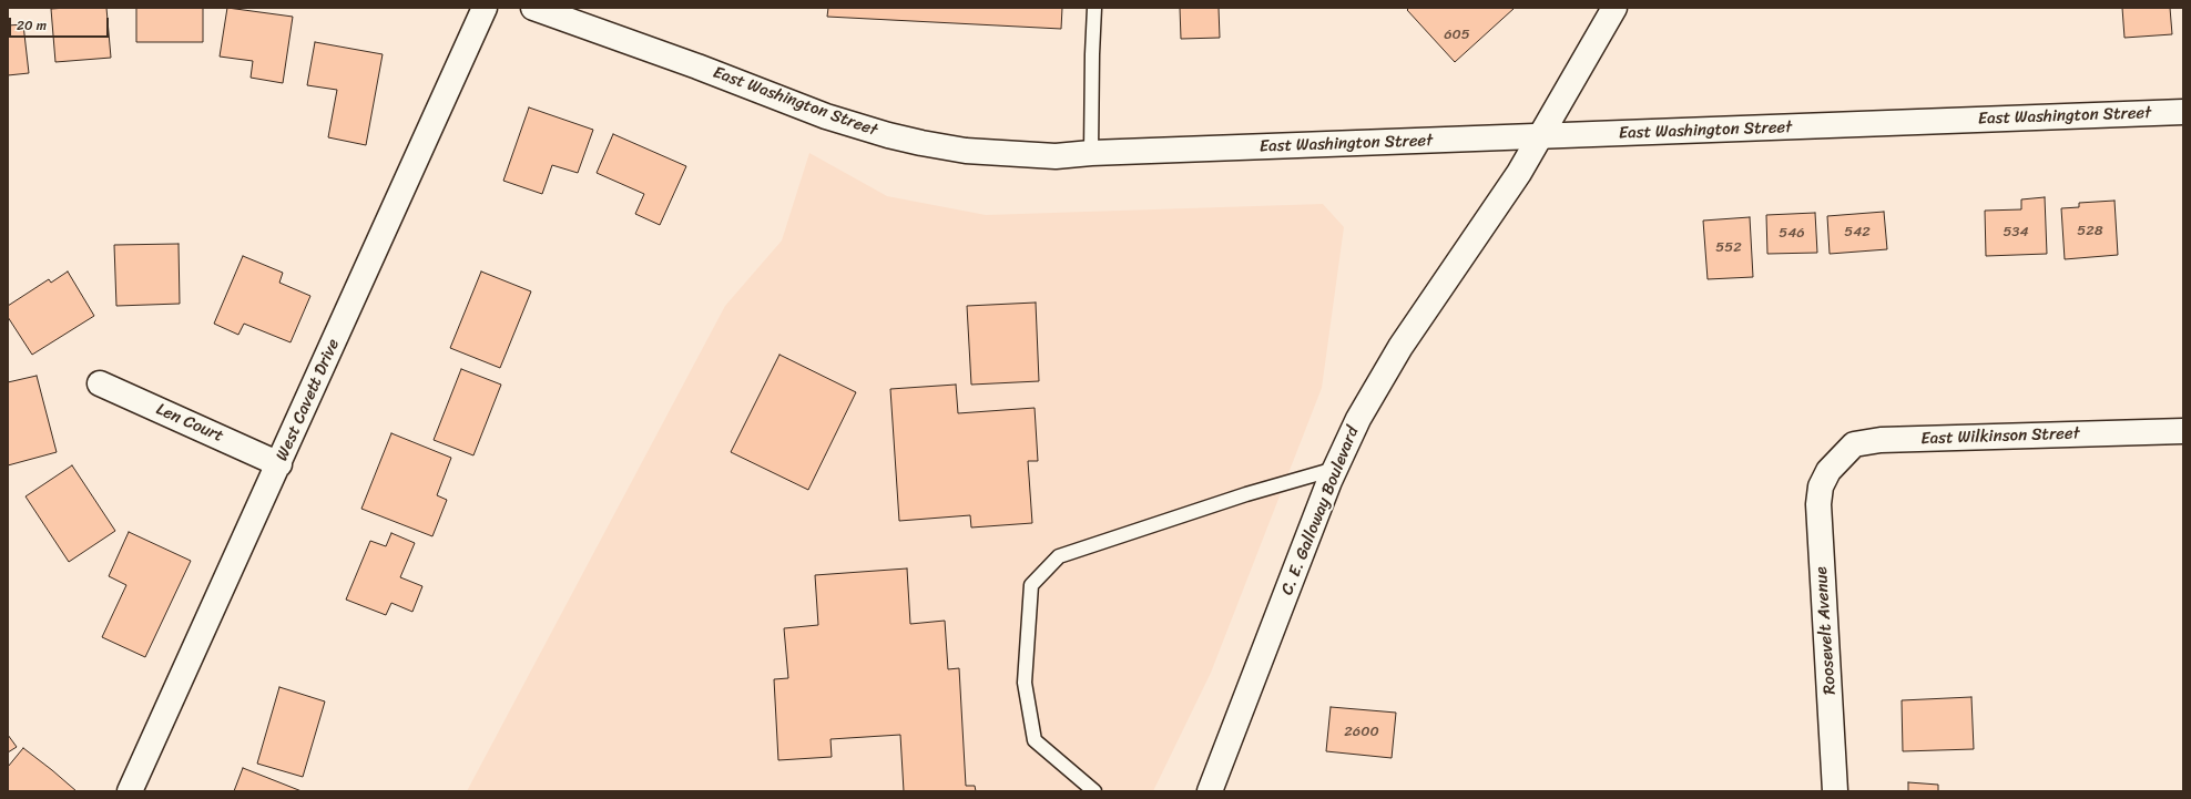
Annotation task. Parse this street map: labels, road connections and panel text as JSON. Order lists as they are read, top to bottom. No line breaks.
{"streets":{"street":["East Washington Street","West Cavett Drive","Len Court","East Wilkinson Street","C. E. Galloway Boulevard","Roosevelt Avenue"]},"crossings":[["East Washington Street","C. E. Galloway Boulevard"],["West Cavett Drive","Len Court"],["East Wilkinson Street","Roosevelt Avenue"]],"house_numbers":["605","528","542","534","546","552","2600"],"scale_bar":"20 m"}
